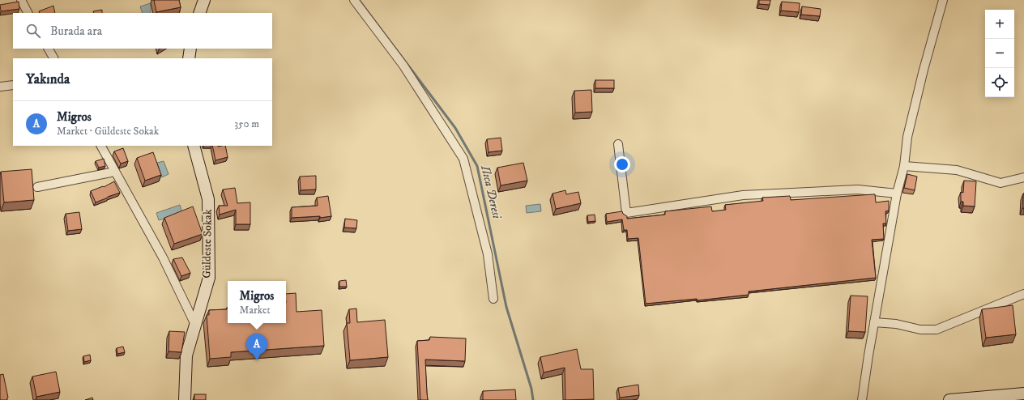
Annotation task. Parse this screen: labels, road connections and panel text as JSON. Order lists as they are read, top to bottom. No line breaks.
{"streets":{"street":["Güldeste Sokak"]},"water":["Ilıca Deresi"],"page":{"map_buttons":["+","−"],"search":"Burada ara","heading":"Yakında","list":[{"mark":"A","name":"Migros","note":"Market · Güldeste Sokak","value":"350 m"}],"popup":["Migros","Market"],"pins":"A"}}
